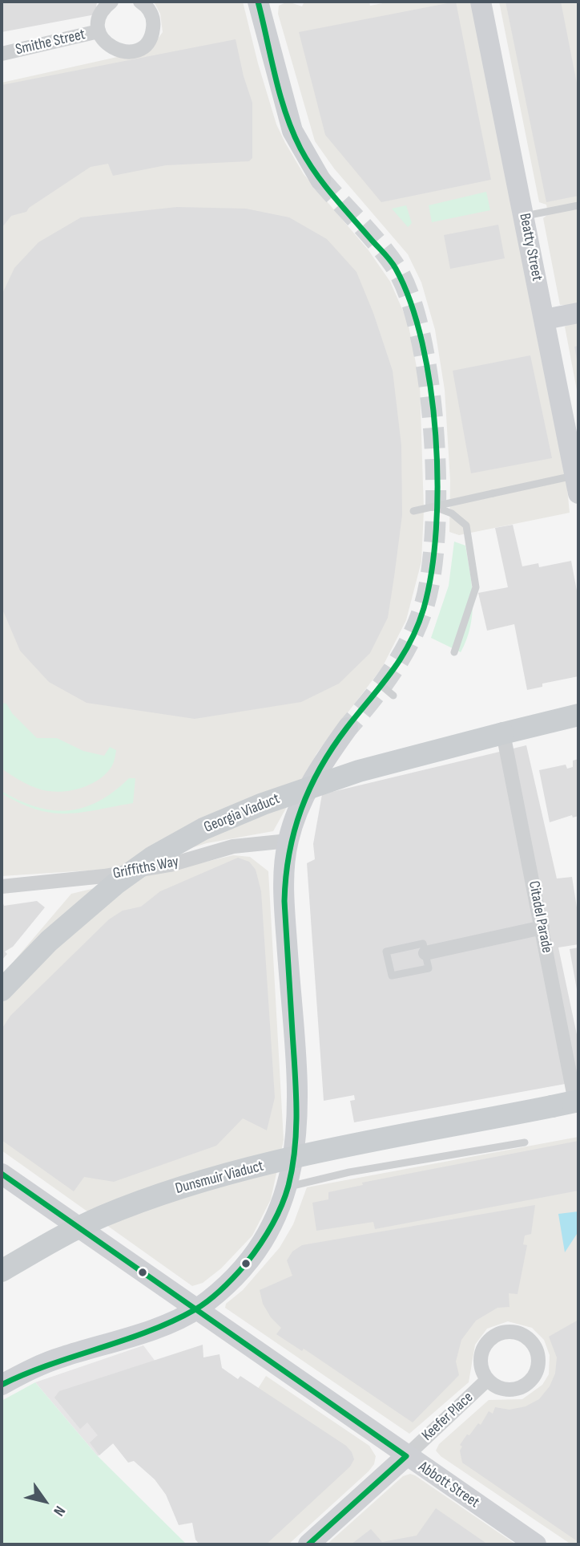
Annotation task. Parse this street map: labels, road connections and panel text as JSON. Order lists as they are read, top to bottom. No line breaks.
{"streets":{"main road":["Georgia Viaduct","Dunsmuir Viaduct"],"street":["Smithe Street","Beatty Street","Griffiths Way","Citadel Parade","Keefer Place","Abbott Street"]},"crossings":[["Georgia Viaduct","Citadel Parade"],["Citadel Parade","Dunsmuir Viaduct"],["Keefer Place","Abbott Street"]],"north":"bottom right"}
